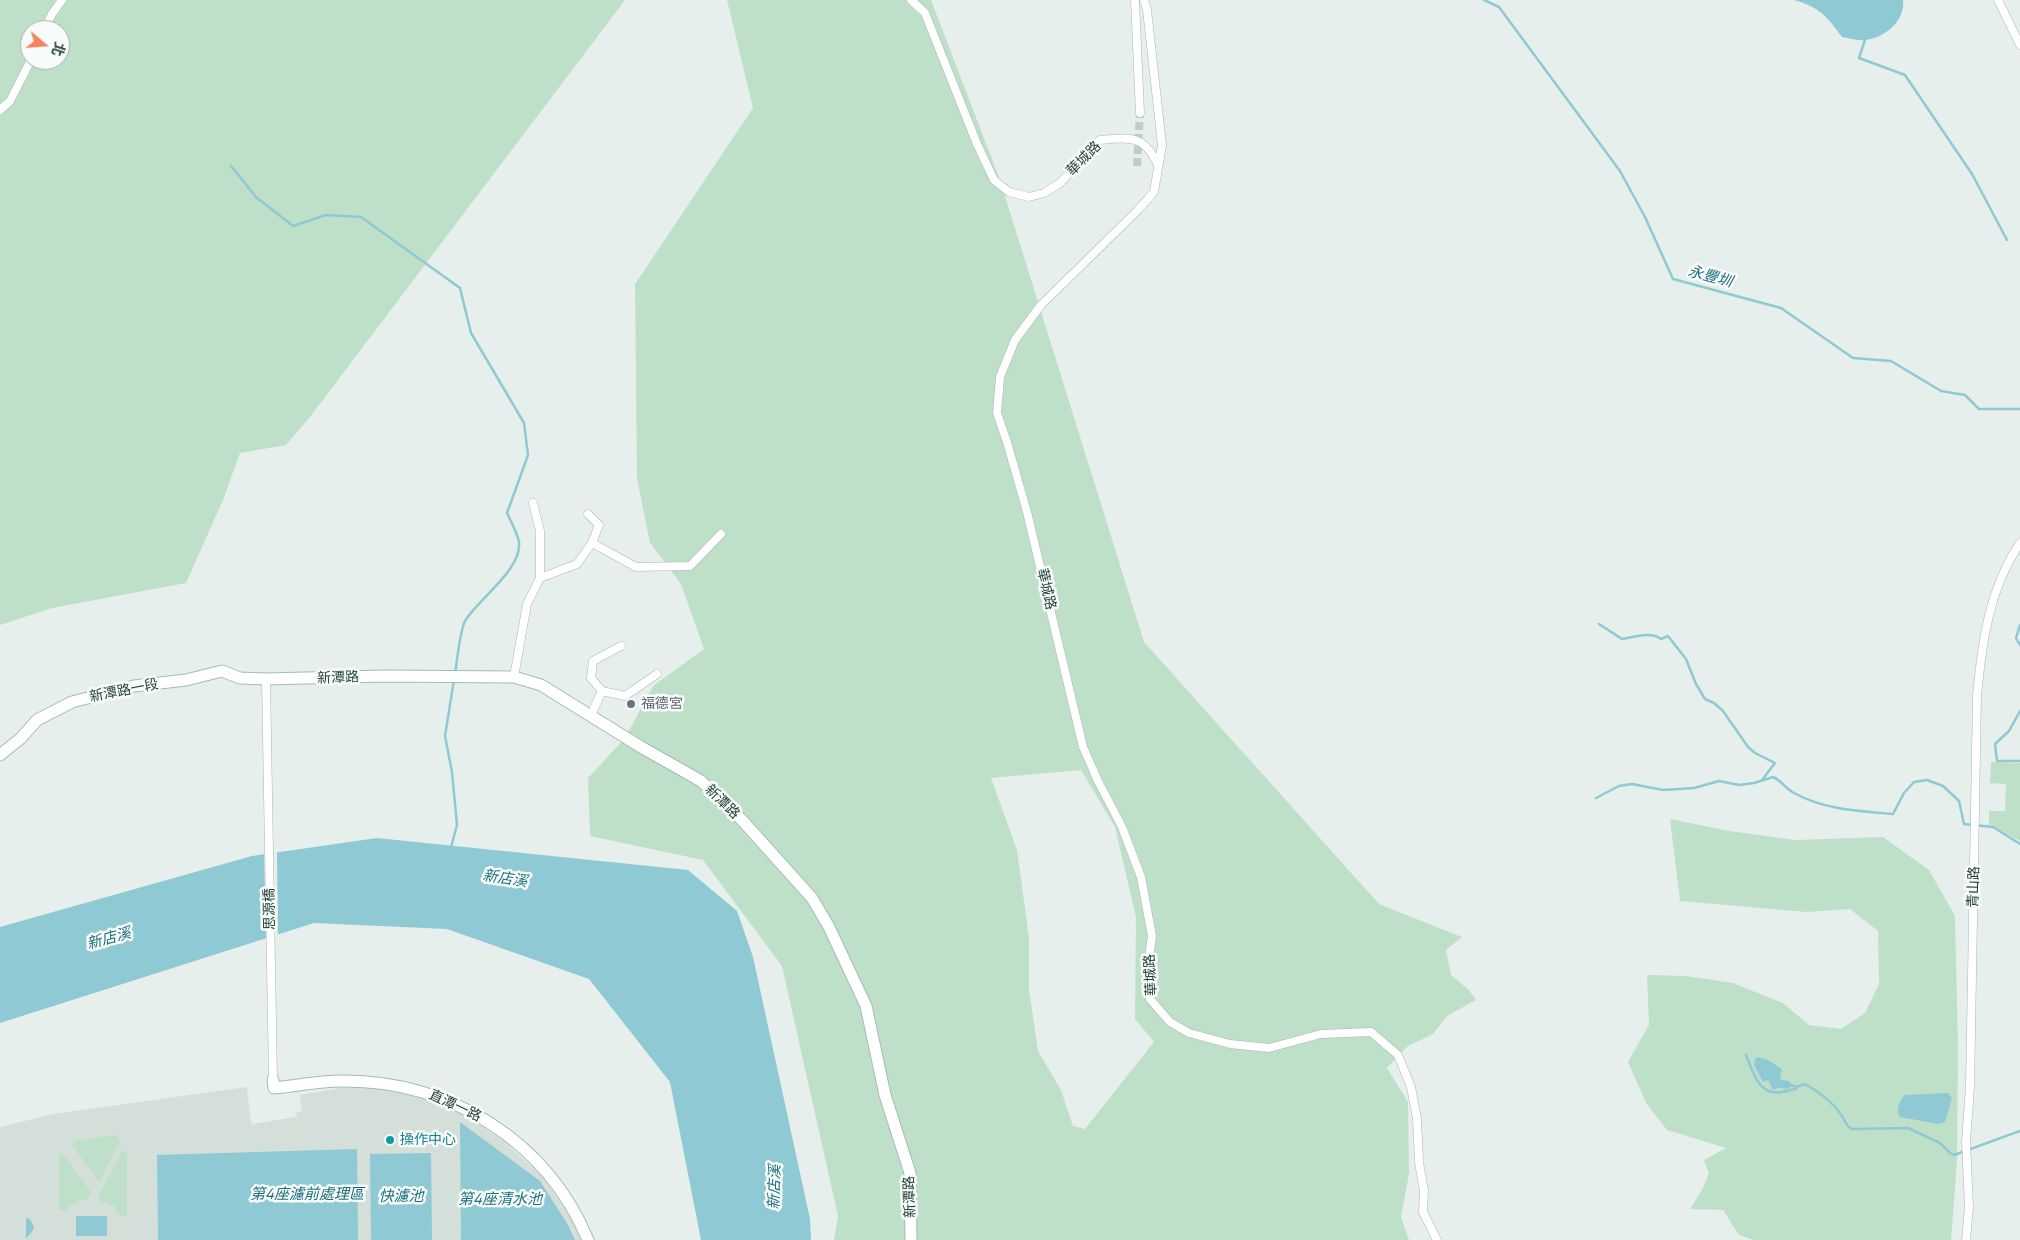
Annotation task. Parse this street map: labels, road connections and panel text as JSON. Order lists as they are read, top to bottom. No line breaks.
{"streets":{"street":["華城路","新潭路","新潭路一段","青山路","思源橋","直潭一路"]},"crossings":[["新潭路","新潭路一段"],["新潭路","思源橋"],["新潭路一段","思源橋"],["思源橋","直潭一路"]],"water":["永豐圳","新店溪","第4座濾前處理區","快濾池","第4座清水池"],"places":["福德宮","操作中心"],"north":"right"}
